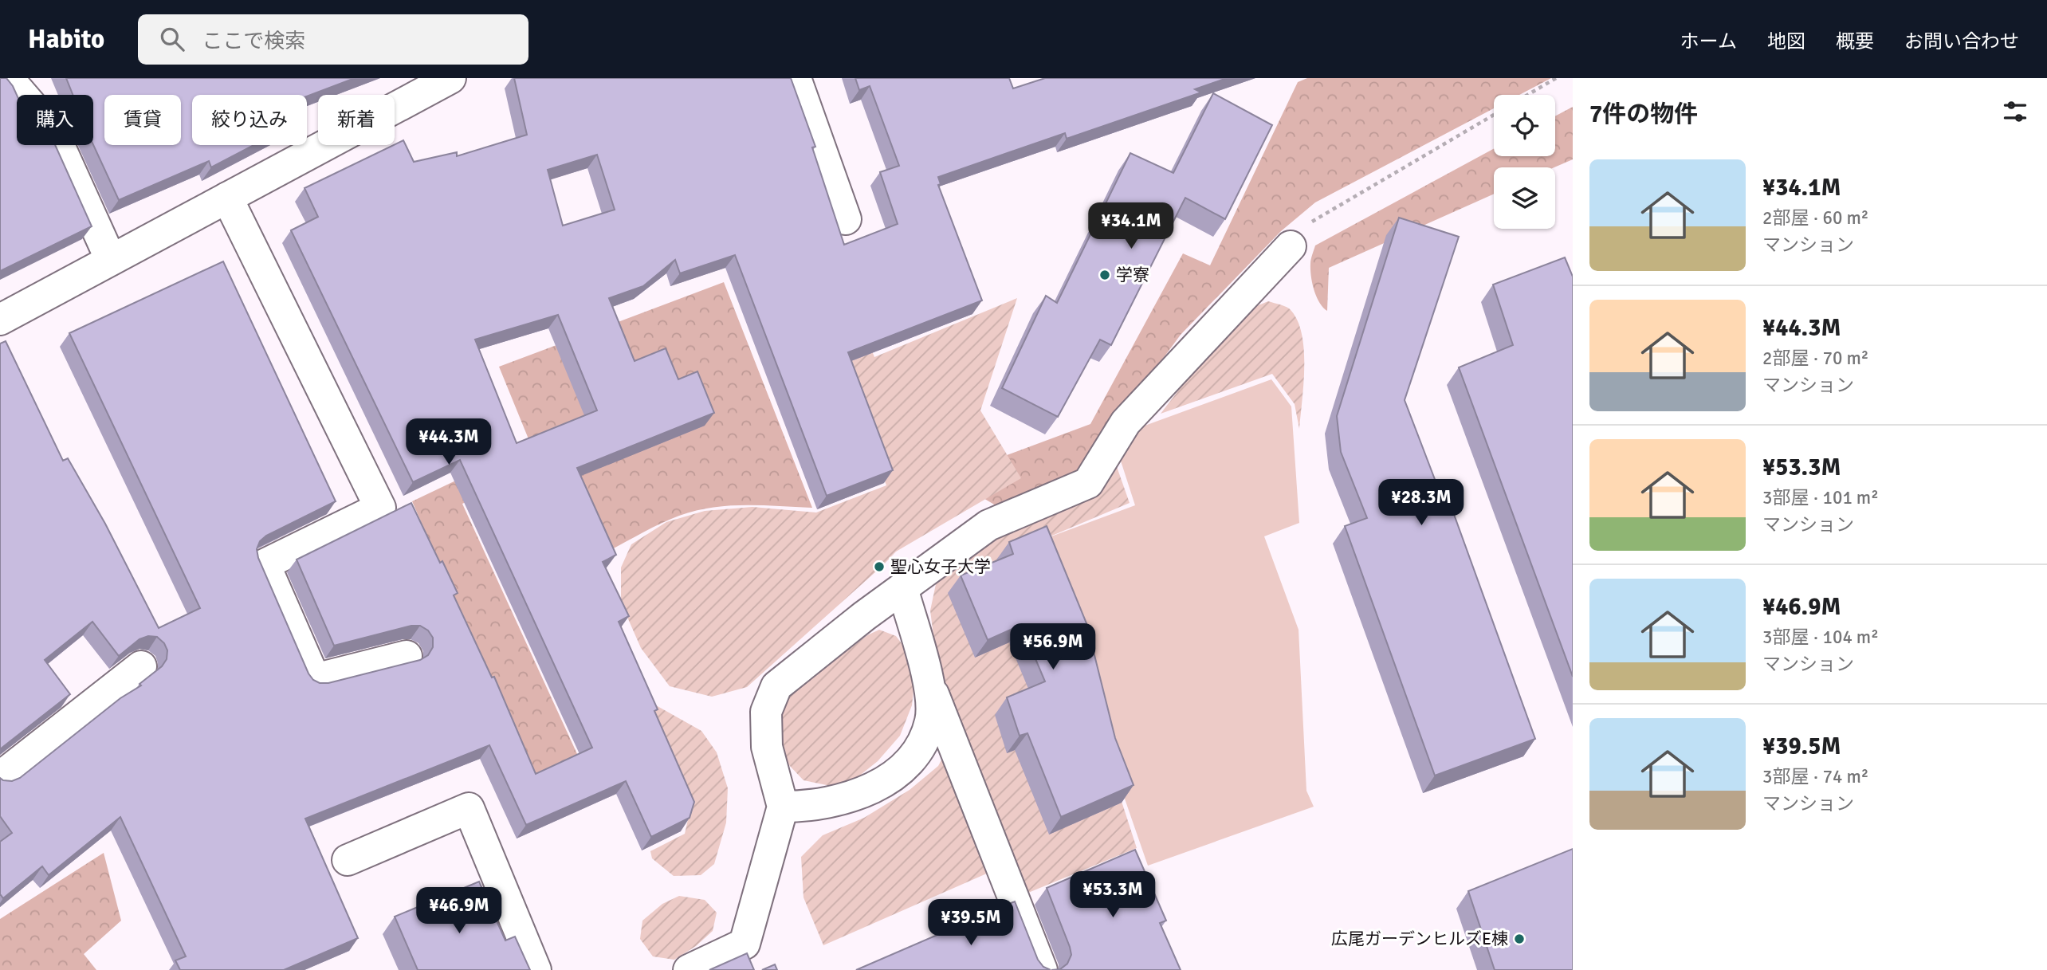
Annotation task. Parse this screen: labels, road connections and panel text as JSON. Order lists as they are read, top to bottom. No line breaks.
{"places":["学寮","聖心女子大学","広尾ガーデンヒルズE棟"],"page":{"header":"Habito","search":"ここで検索","nav":["ホーム","地図","概要","お問い合わせ"],"heading":"7件の物件","chip":["購入","賃貸","絞り込み","新着"],"list":[{"name":"¥34.1M","note":"2部屋 · 60 m² · マンション"},{"name":"¥44.3M","note":"2部屋 · 70 m² · マンション"},{"name":"¥53.3M","note":"3部屋 · 101 m² · マンション"},{"name":"¥46.9M","note":"3部屋 · 104 m² · マンション"},{"name":"¥39.5M","note":"3部屋 · 74 m² · マンション"}],"price":["¥34.1M","¥44.3M","¥28.3M","¥56.9M","¥53.3M","¥46.9M","¥39.5M"]}}
